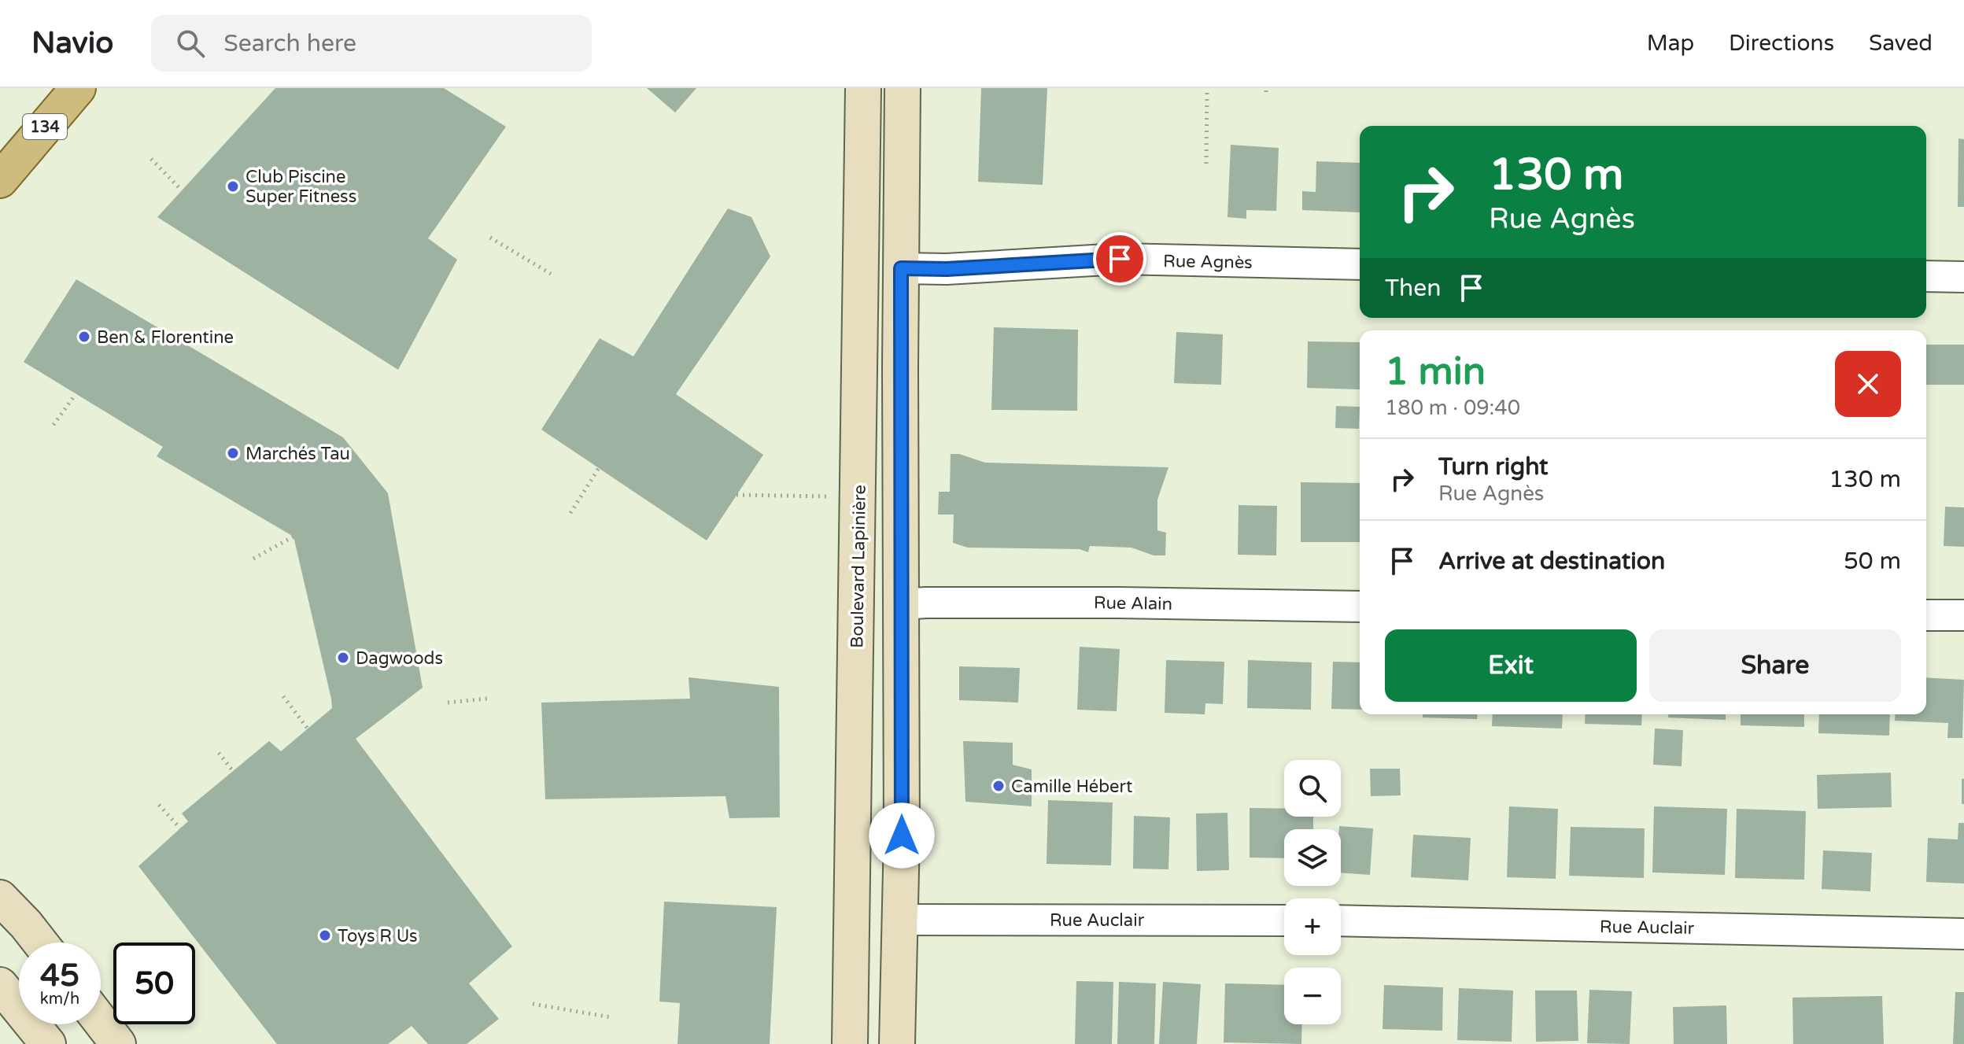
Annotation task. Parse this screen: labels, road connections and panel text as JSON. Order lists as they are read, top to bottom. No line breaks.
{"streets":{"main road":["134","Boulevard Lapinière"],"street":["Rue Agnès","Rue Alain","Rue Auclair"]},"places":["Club Piscine Super Fitness","Ben & Florentine","Marchés Tau","Dagwoods","Camille Hébert","Toys R Us"],"page":{"header":"Navio","search":"Search here","nav":["Map","Directions","Saved"],"turn":["130 m","Rue Agnès"],"then":"Then","heading":["1 min","180 m · 09:40"],"list":[{"name":"Turn right","note":"Rue Agnès","value":"130 m"},{"name":"Arrive at destination","value":"50 m"}],"buttons":["Exit","Share"],"map_buttons":["+","−"],"speed":"45 km/h","limit":"50"}}
